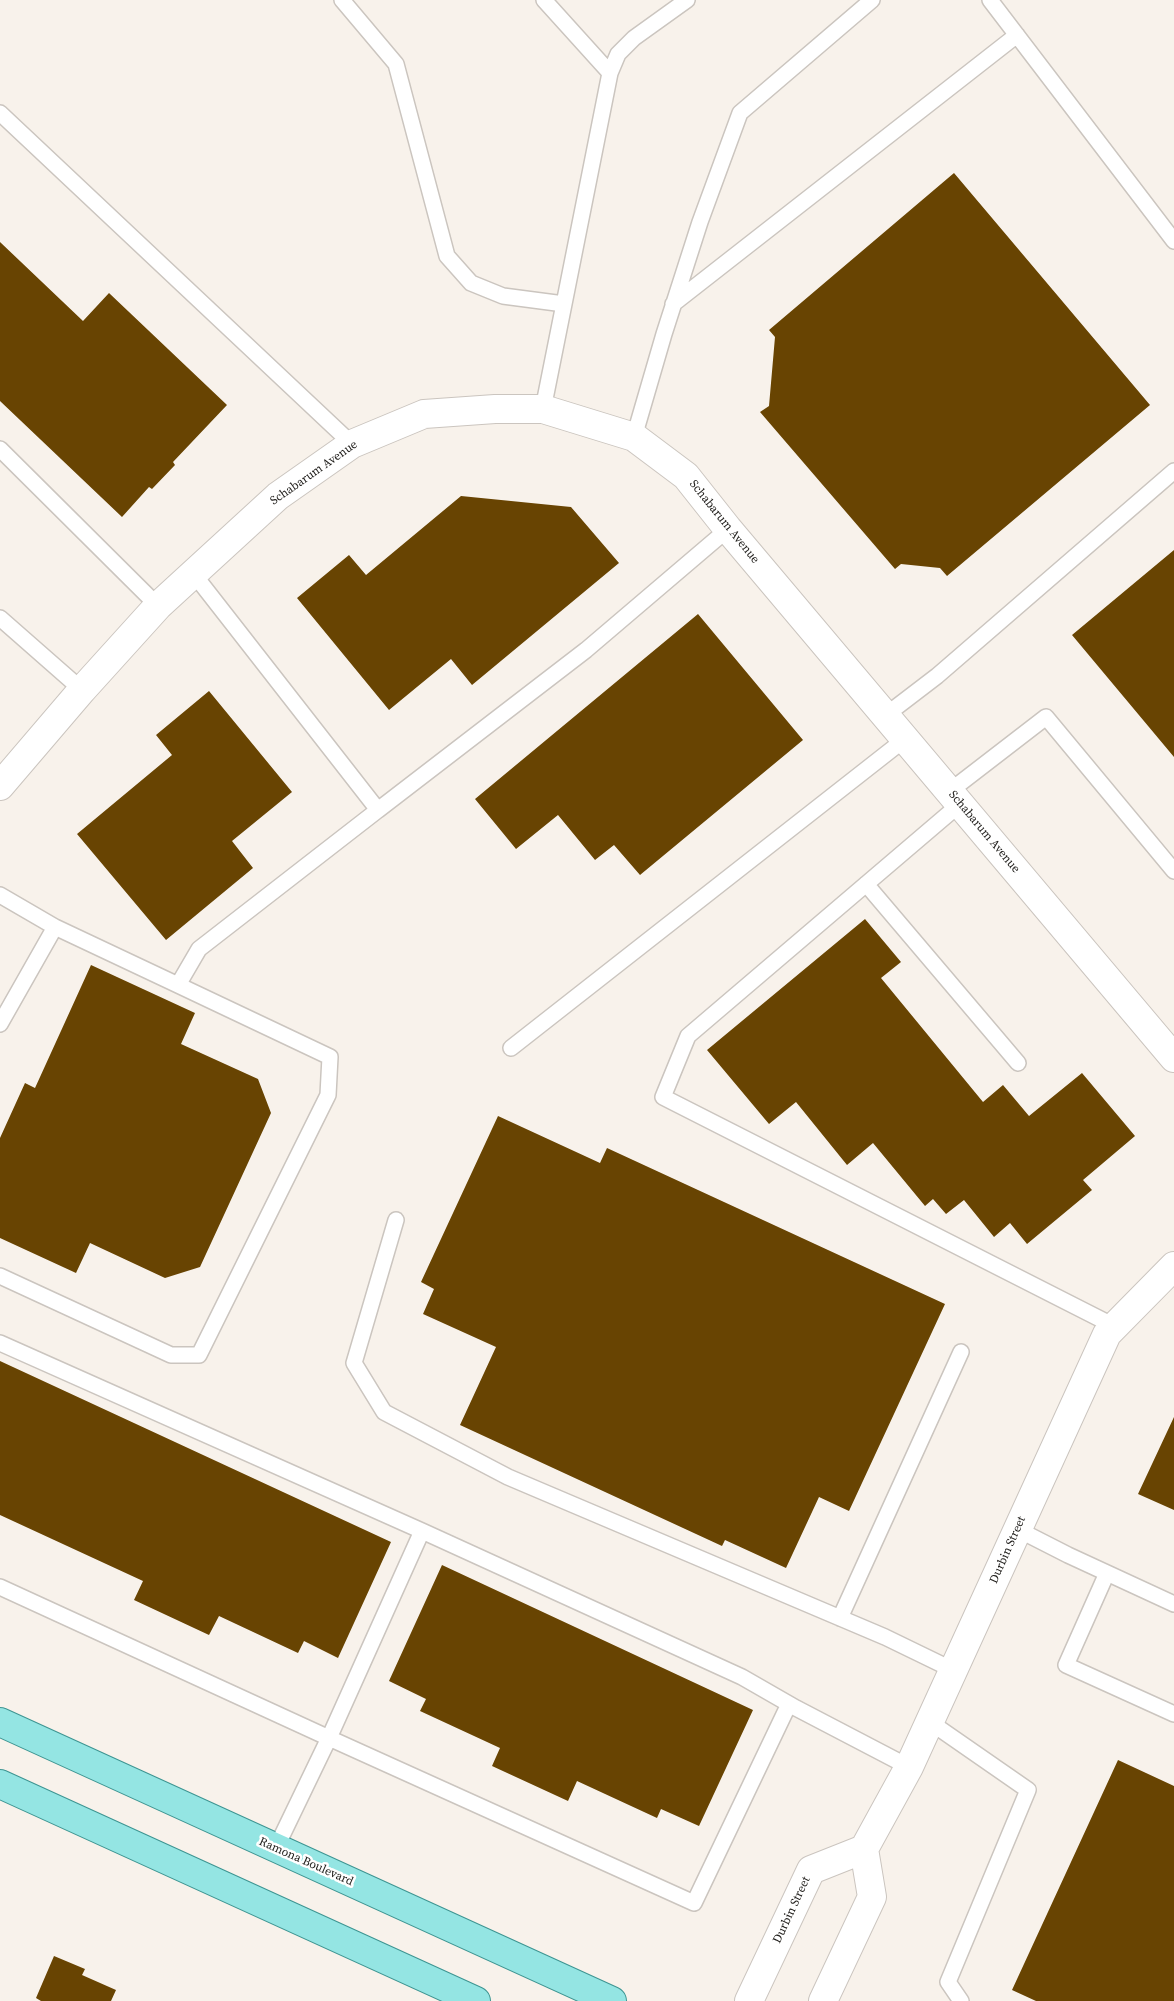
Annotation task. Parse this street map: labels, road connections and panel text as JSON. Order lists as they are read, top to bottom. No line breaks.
{"streets":{"main road":["Ramona Boulevard"],"street":["Schabarum Avenue","Durbin Street"]}}
